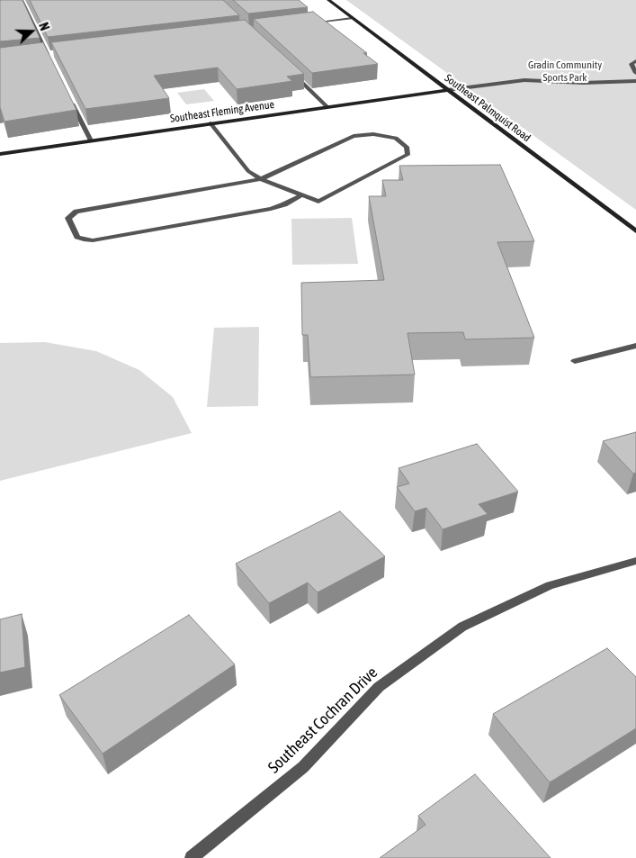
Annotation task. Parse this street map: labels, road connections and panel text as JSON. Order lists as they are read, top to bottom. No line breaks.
{"streets":{"main road":["Southeast Palmquist Road","Southeast Fleming Avenue"],"street":["Southeast Cochran Drive"]},"crossings":[["Southeast Palmquist Road","Southeast Fleming Avenue"]],"parks":["Gradin Community Sports Park"],"north":"right"}
